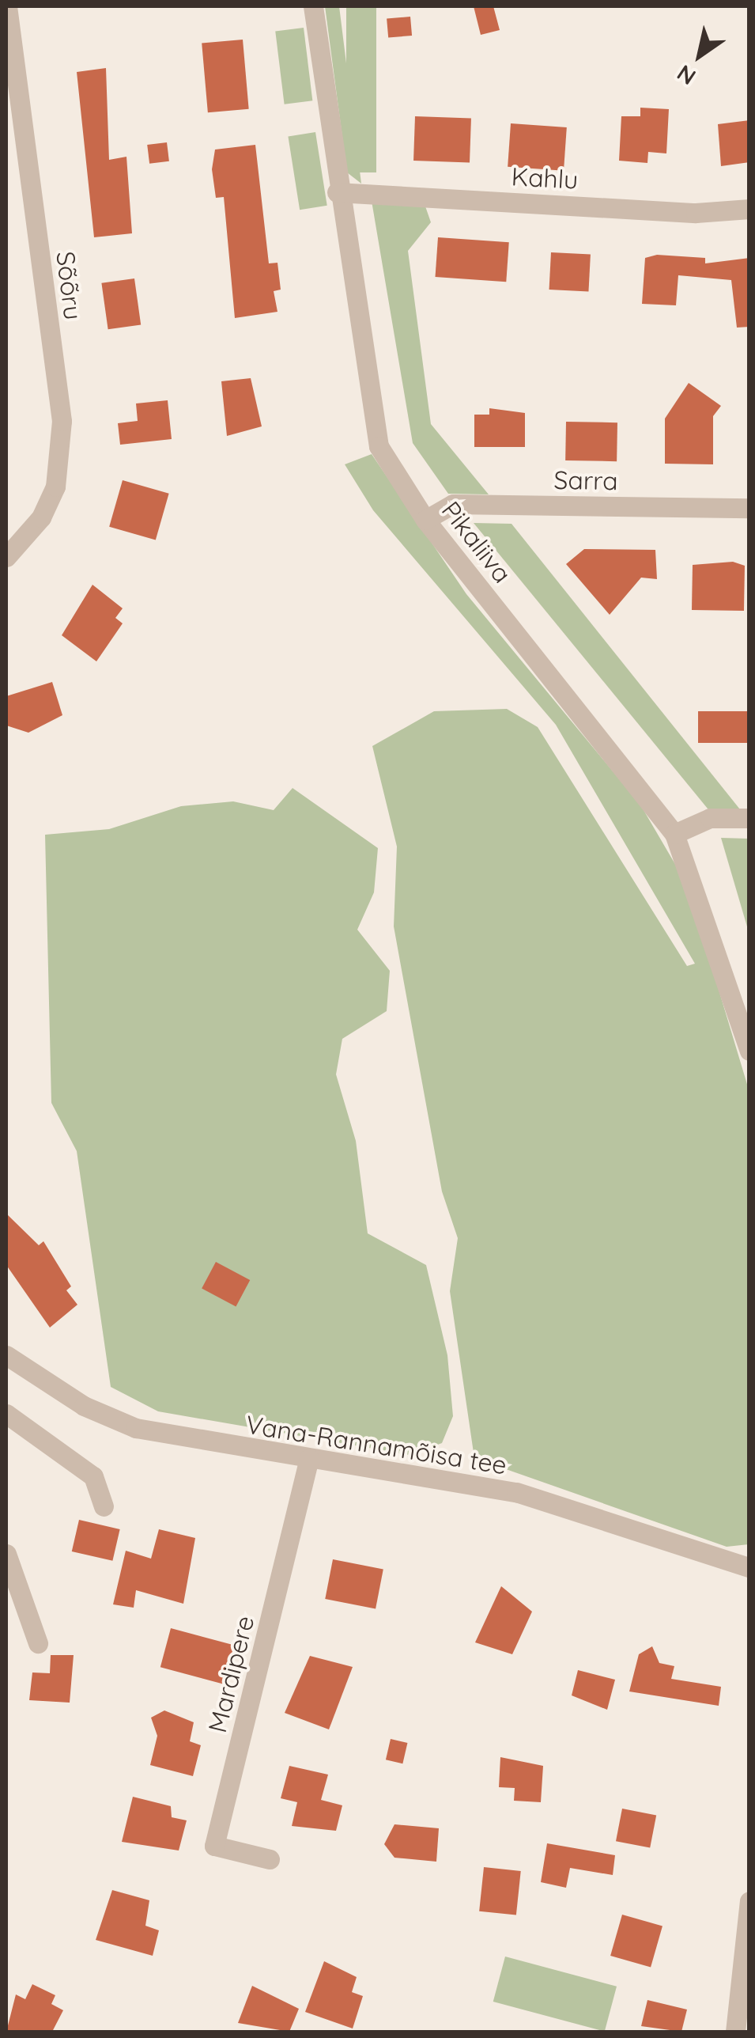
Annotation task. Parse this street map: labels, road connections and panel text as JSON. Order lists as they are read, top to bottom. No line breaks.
{"streets":{"street":["Kahlu","Sõõru","Sarra","Pikaliiva","Vana-Rannamõisa tee","Mardipere"]},"crossings":[["Kahlu","Pikaliiva"],["Sarra","Pikaliiva"],["Vana-Rannamõisa tee","Mardipere"]],"north":"bottom left"}
